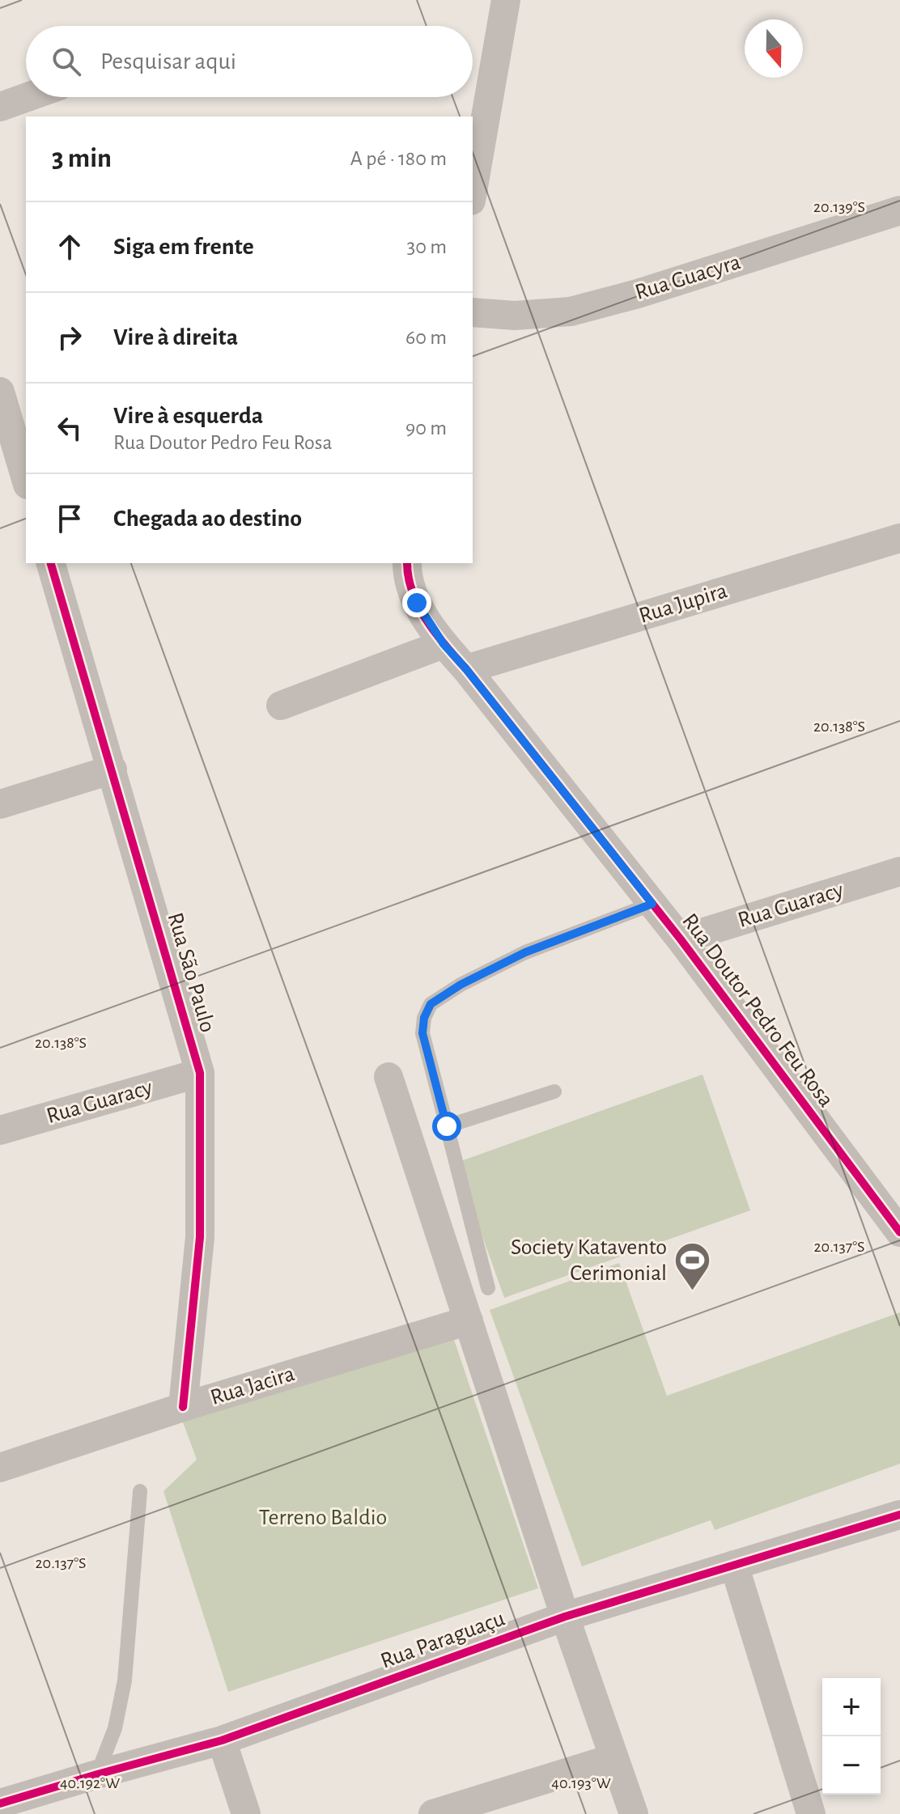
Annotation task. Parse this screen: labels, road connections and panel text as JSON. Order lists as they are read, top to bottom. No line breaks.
{"streets":{"street":["Rua Guacyra","Rua Jupira","Rua Guaracy","Rua São Paulo","Rua Doutor Pedro Feu Rosa","Rua Jacira","Rua Paraguaçu"]},"crossings":[["Rua Jupira","Rua Doutor Pedro Feu Rosa"],["Rua Guaracy","Rua São Paulo"],["Rua Guaracy","Rua Doutor Pedro Feu Rosa"],["Rua São Paulo","Rua Jacira"]],"parks":["Terreno Baldio"],"places":{"sports":["Society Katavento Cerimonial"]},"north":"bottom","page":{"search":"Pesquisar aqui","heading":["3 min","A pé · 180 m"],"list":[["Siga em frente","30 m"],["Vire à direita","60 m"],["Vire à esquerda","Rua Doutor Pedro Feu Rosa","90 m"],"Chegada ao destino"],"map_buttons":["+","−"]},"coordinates":["20.139°S","20.138°S","20.137°S","40.192°W","40.193°W"]}
